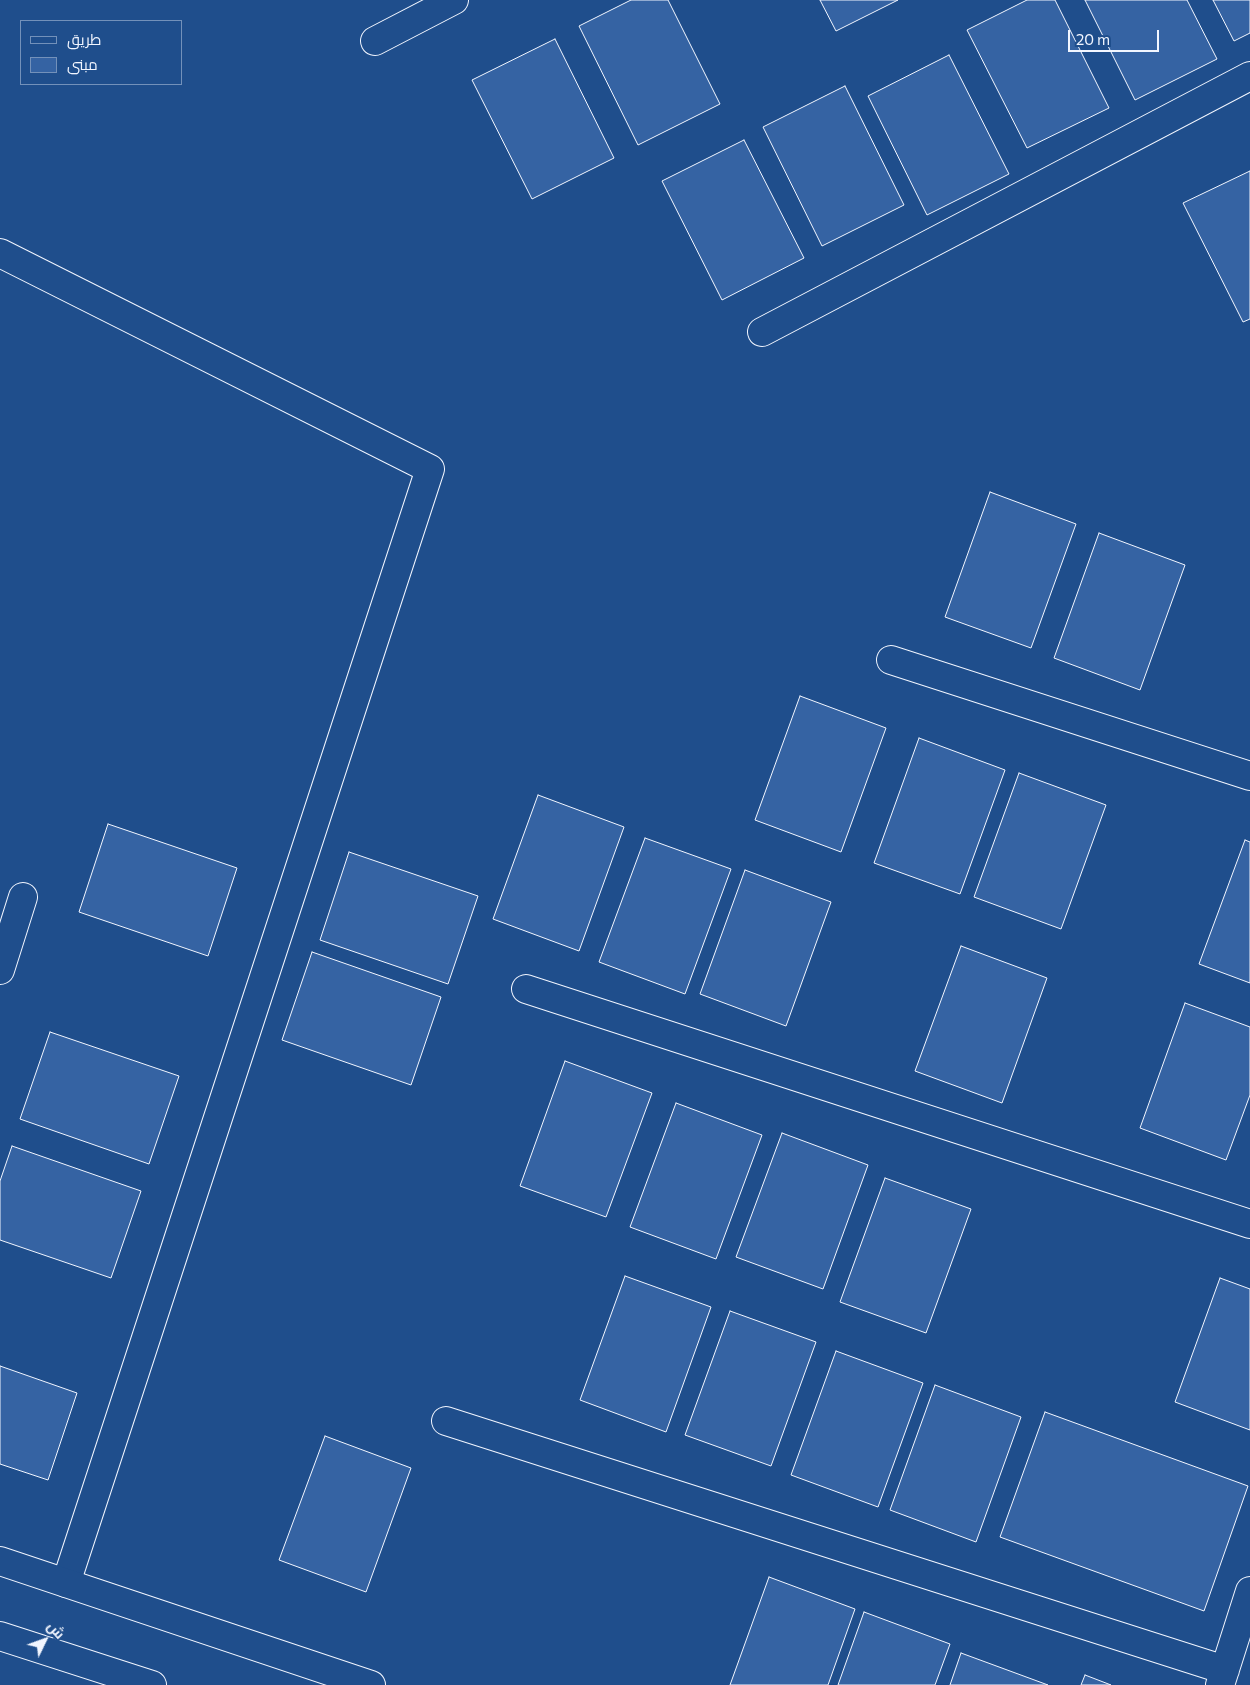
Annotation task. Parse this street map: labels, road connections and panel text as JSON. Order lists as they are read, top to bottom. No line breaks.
{"legend":["طريق","مبنى"],"scale_bar":"20 m","north":"top right"}
